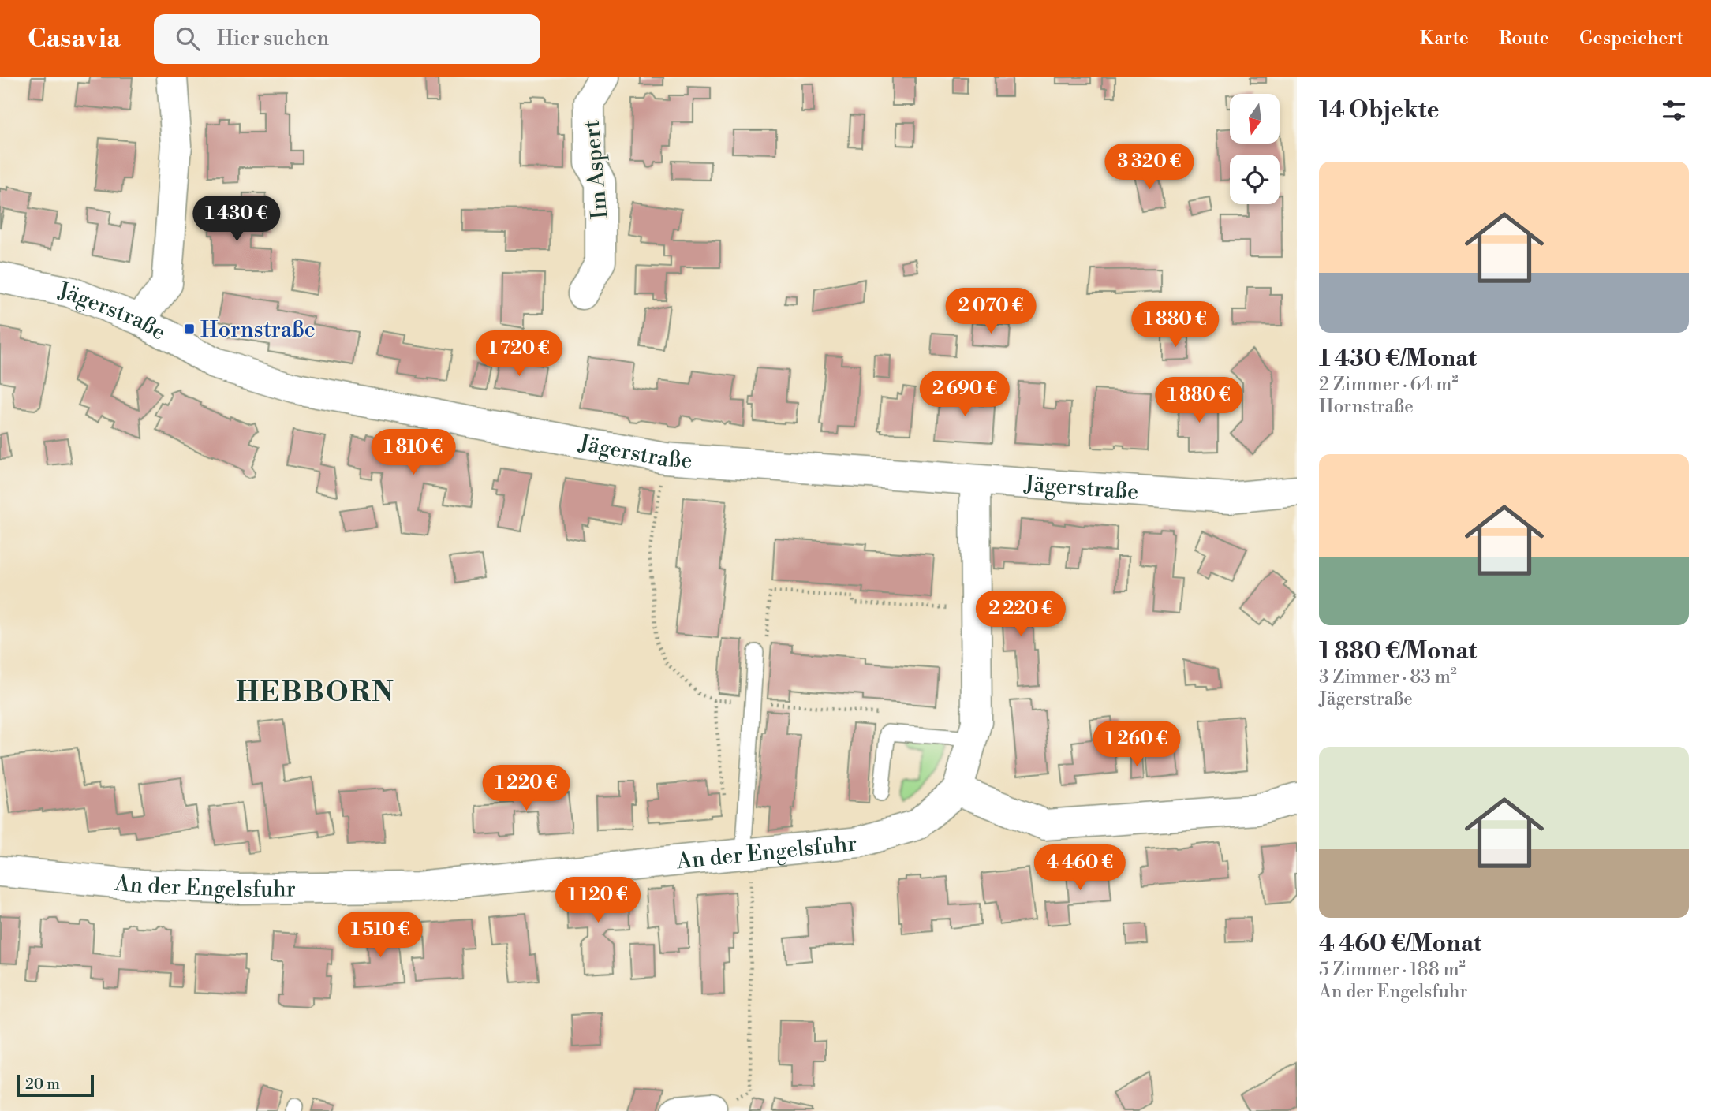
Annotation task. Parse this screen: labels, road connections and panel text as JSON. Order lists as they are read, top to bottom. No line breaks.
{"streets":{"street":["Im Aspert","Jägerstraße","An der Engelsfuhr"]},"districts":["HEBBORN"],"places":{"transit":["Hornstraße"]},"scale_bar":"20 m","north":"bottom","page":{"header":"Casavia","search":"Hier suchen","nav":["Karte","Route","Gespeichert"],"heading":"14 Objekte","price":["3 320 €","1 430 €","2 070 €","1 880 €","1 720 €","2 690 €","1 880 €","1 810 €","2 220 €","1 260 €","1 220 €","4 460 €","1 120 €","1 510 €"],"list":[{"name":"1 430 €/Monat","note":"2 Zimmer · 64 m² · Hornstraße"},{"name":"1 880 €/Monat","note":"3 Zimmer · 83 m² · Jägerstraße"},{"name":"4 460 €/Monat","note":"5 Zimmer · 188 m² · An der Engelsfuhr"}],"scale":"20 m"}}
